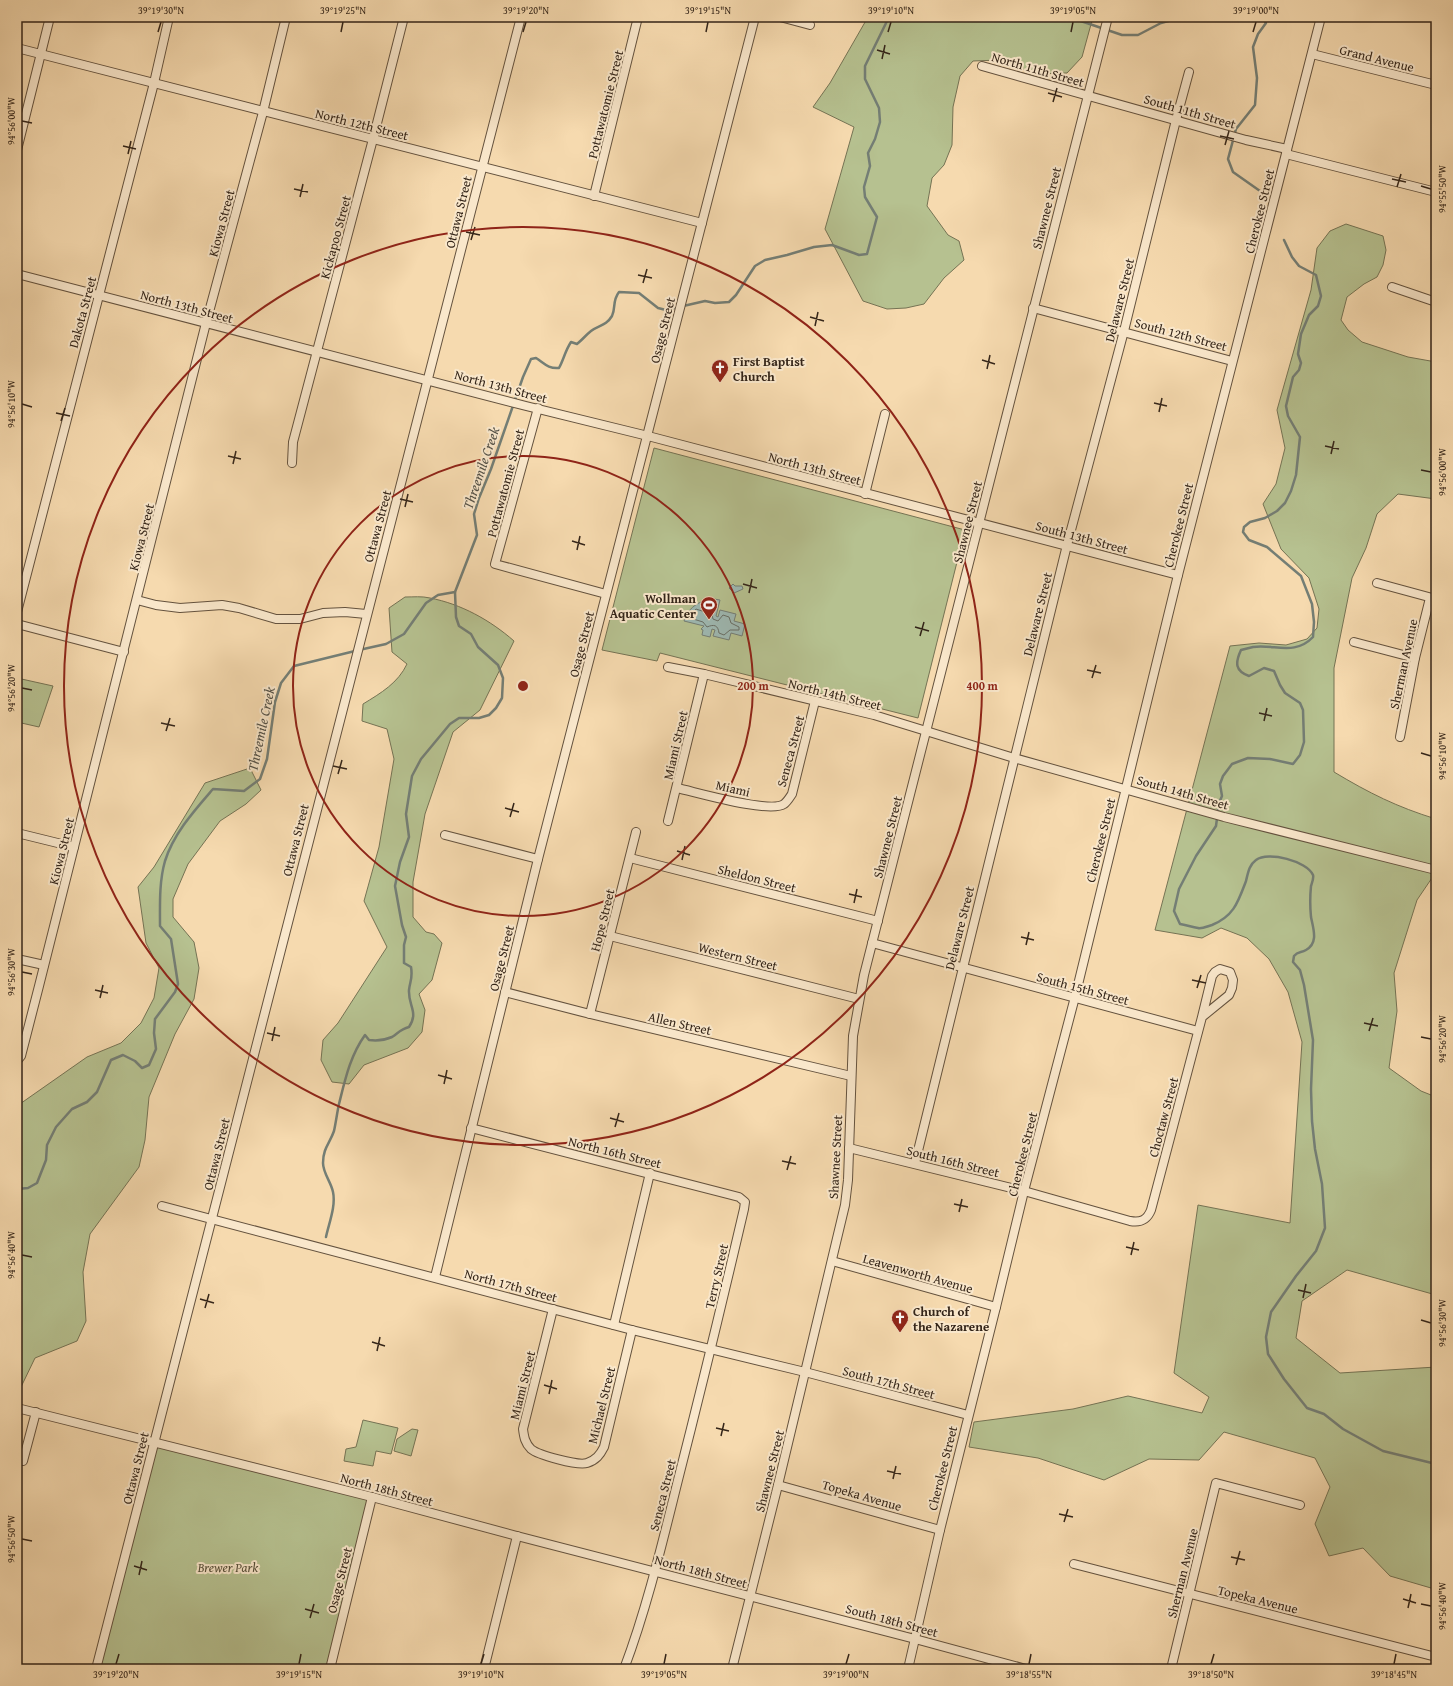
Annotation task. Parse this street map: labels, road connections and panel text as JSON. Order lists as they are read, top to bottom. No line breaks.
{"streets":{"street":["Grand Avenue","North 11th Street","Pottawatomie Street","South 11th Street","North 12th Street","Shawnee Street","Cherokee Street","Ottawa Street","Kiowa Street","Kickapoo Street","Delaware Street","North 13th Street","Dakota Street","Osage Street","South 12th Street","South 13th Street","Sherman Avenue","North 14th Street","Miami Street","Seneca Street","Miami","South 14th Street","Sheldon Street","Hope Street","Western Street","South 15th Street","Allen Street","Choctaw Street","North 16th Street","South 16th Street","Leavenworth Avenue","Terry Street","North 17th Street","South 17th Street","Michael Street","North 18th Street","Topeka Avenue","South 18th Street"]},"crossings":[["Grand Avenue","Cherokee Street"],["North 11th Street","South 11th Street"],["North 11th Street","Shawnee Street"],["Pottawatomie Street","North 12th Street"],["Pottawatomie Street","North 13th Street"],["Pottawatomie Street","Osage Street"],["South 11th Street","Shawnee Street"],["South 11th Street","Cherokee Street"],["South 11th Street","Delaware Street"],["North 12th Street","Ottawa Street"],["North 12th Street","Kiowa Street"],["North 12th Street","Kickapoo Street"],["North 12th Street","Dakota Street"],["North 12th Street","Osage Street"],["Shawnee Street","North 13th Street"],["Shawnee Street","South 12th Street"],["Shawnee Street","South 13th Street"],["Shawnee Street","North 14th Street"],["Shawnee Street","South 14th Street"],["Shawnee Street","Sheldon Street"],["Shawnee Street","Western Street"],["Shawnee Street","South 15th Street"],["Shawnee Street","Allen Street"],["Shawnee Street","South 16th Street"],["Shawnee Street","Leavenworth Avenue"],["Shawnee Street","North 17th Street"],["Shawnee Street","South 17th Street"],["Shawnee Street","North 18th Street"],["Shawnee Street","Topeka Avenue"],["Shawnee Street","South 18th Street"],["Cherokee Street","South 12th Street"],["Cherokee Street","South 13th Street"],["Cherokee Street","South 14th Street"],["Cherokee Street","South 15th Street"],["Cherokee Street","South 16th Street"],["Cherokee Street","Leavenworth Avenue"],["Cherokee Street","South 17th Street"],["Cherokee Street","Topeka Avenue"],["Cherokee Street","South 18th Street"],["Ottawa Street","North 13th Street"],["Ottawa Street","North 17th Street"],["Ottawa Street","North 18th Street"],["Kiowa Street","North 13th Street"],["Kickapoo Street","North 13th Street"],["Delaware Street","South 12th Street"],["Delaware Street","South 13th Street"],["Delaware Street","South 14th Street"],["Delaware Street","South 15th Street"],["Delaware Street","South 16th Street"],["North 13th Street","Dakota Street"],["North 13th Street","Osage Street"],["North 13th Street","South 13th Street"],["Osage Street","Allen Street"],["Osage Street","North 16th Street"],["Osage Street","North 17th Street"],["Osage Street","North 18th Street"],["Sherman Avenue","Topeka Avenue"],["North 14th Street","Miami Street"],["North 14th Street","Seneca Street"],["North 14th Street","South 14th Street"],["Miami Street","Miami"],["Miami Street","North 17th Street"],["Miami Street","Michael Street"],["Seneca Street","Miami"],["Seneca Street","Terry Street"],["Seneca Street","North 17th Street"],["Seneca Street","North 18th Street"],["Sheldon Street","Hope Street"],["Hope Street","Western Street"],["Hope Street","Allen Street"],["South 15th Street","Choctaw Street"],["Choctaw Street","South 16th Street"],["North 16th Street","Terry Street"],["Terry Street","North 17th Street"],["North 17th Street","South 17th Street"],["North 17th Street","Michael Street"],["North 18th Street","South 18th Street"]],"water":["Threemile Creek"],"parks":["Brewer Park"],"places":{"church":["First Baptist Church","Church of the Nazarene"],"sports":["Wollman Aquatic Center"]},"coordinates":["39°19'30\"N","39°19'25\"N","39°19'20\"N","39°19'15\"N","39°19'10\"N","39°19'05\"N","39°19'00\"N","94°56'00\"W","94°55'50\"W","94°56'10\"W","94°56'20\"W","94°56'30\"W","94°56'40\"W","94°56'50\"W","39°18'55\"N","39°18'50\"N","39°18'45\"N"],"rings":["200 m","400 m"]}
